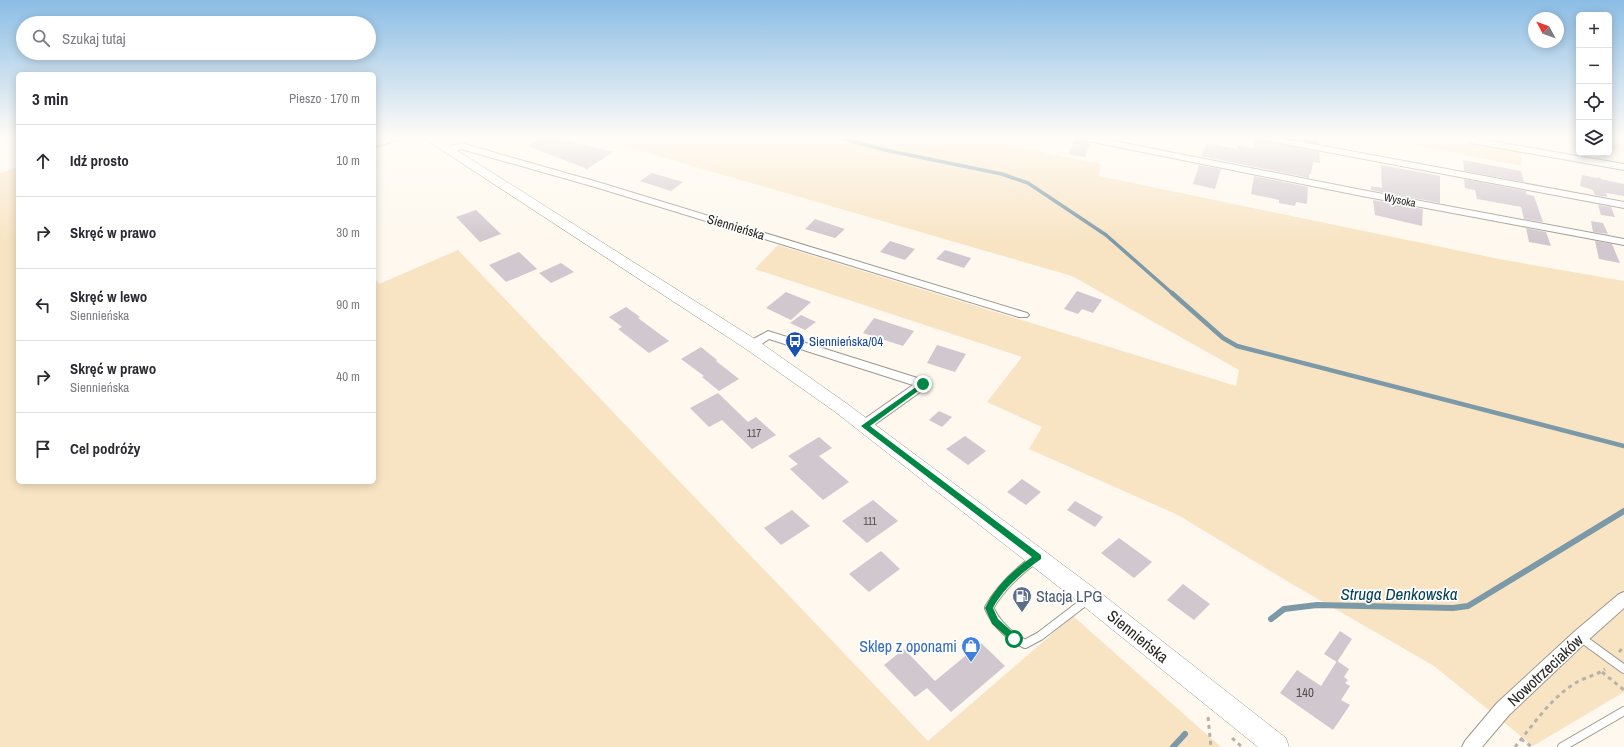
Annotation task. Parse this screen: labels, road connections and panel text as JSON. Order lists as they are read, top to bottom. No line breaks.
{"streets":{"main road":["Siennieńska"],"street":["Wysoka","Nowotrzeciaków"]},"water":["Struga Denkowska"],"places":{"bus stop":["Siennieńska/04"],"fuel station":["Stacja LPG"],"shop":["Sklep z oponami"]},"house_numbers":["117","111","140"],"north":"top left","page":{"map_buttons":["+","−"],"search":"Szukaj tutaj","heading":["3 min","Pieszo · 170 m"],"list":[["Idź prosto","10 m"],["Skręć w prawo","30 m"],["Skręć w lewo","Siennieńska","90 m"],["Skręć w prawo","Siennieńska","40 m"],"Cel podróży"]}}
